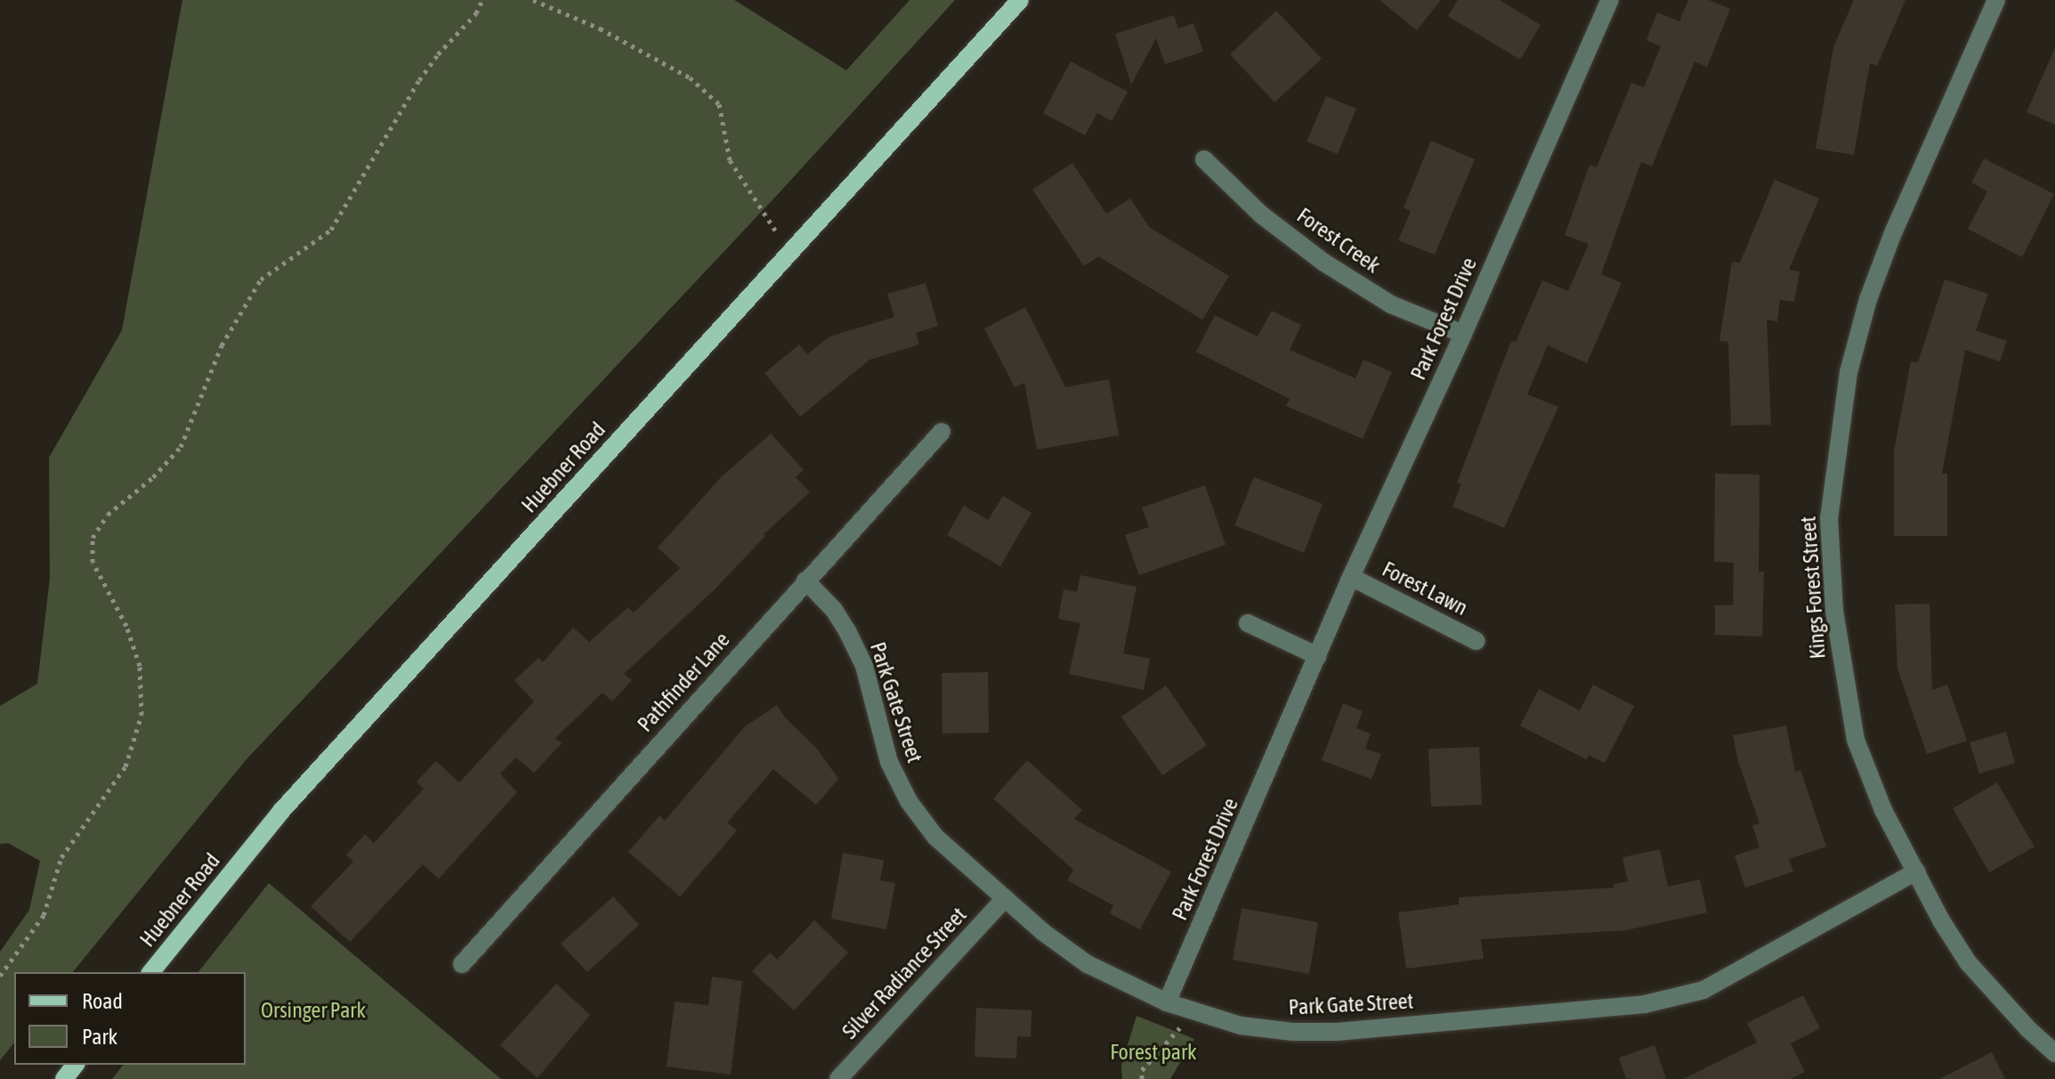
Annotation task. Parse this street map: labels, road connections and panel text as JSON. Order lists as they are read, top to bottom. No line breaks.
{"streets":{"main road":["Huebner Road"],"street":["Forest Creek","Park Forest Drive","Kings Forest Street","Forest Lawn","Pathfinder Lane","Park Gate Street","Silver Radiance Street"]},"crossings":[["Forest Creek","Park Forest Drive"],["Park Forest Drive","Forest Lawn"],["Park Forest Drive","Park Gate Street"],["Kings Forest Street","Park Gate Street"],["Pathfinder Lane","Park Gate Street"],["Park Gate Street","Silver Radiance Street"]],"parks":["Orsinger Park","Forest park"],"legend":["Road","Park"]}
